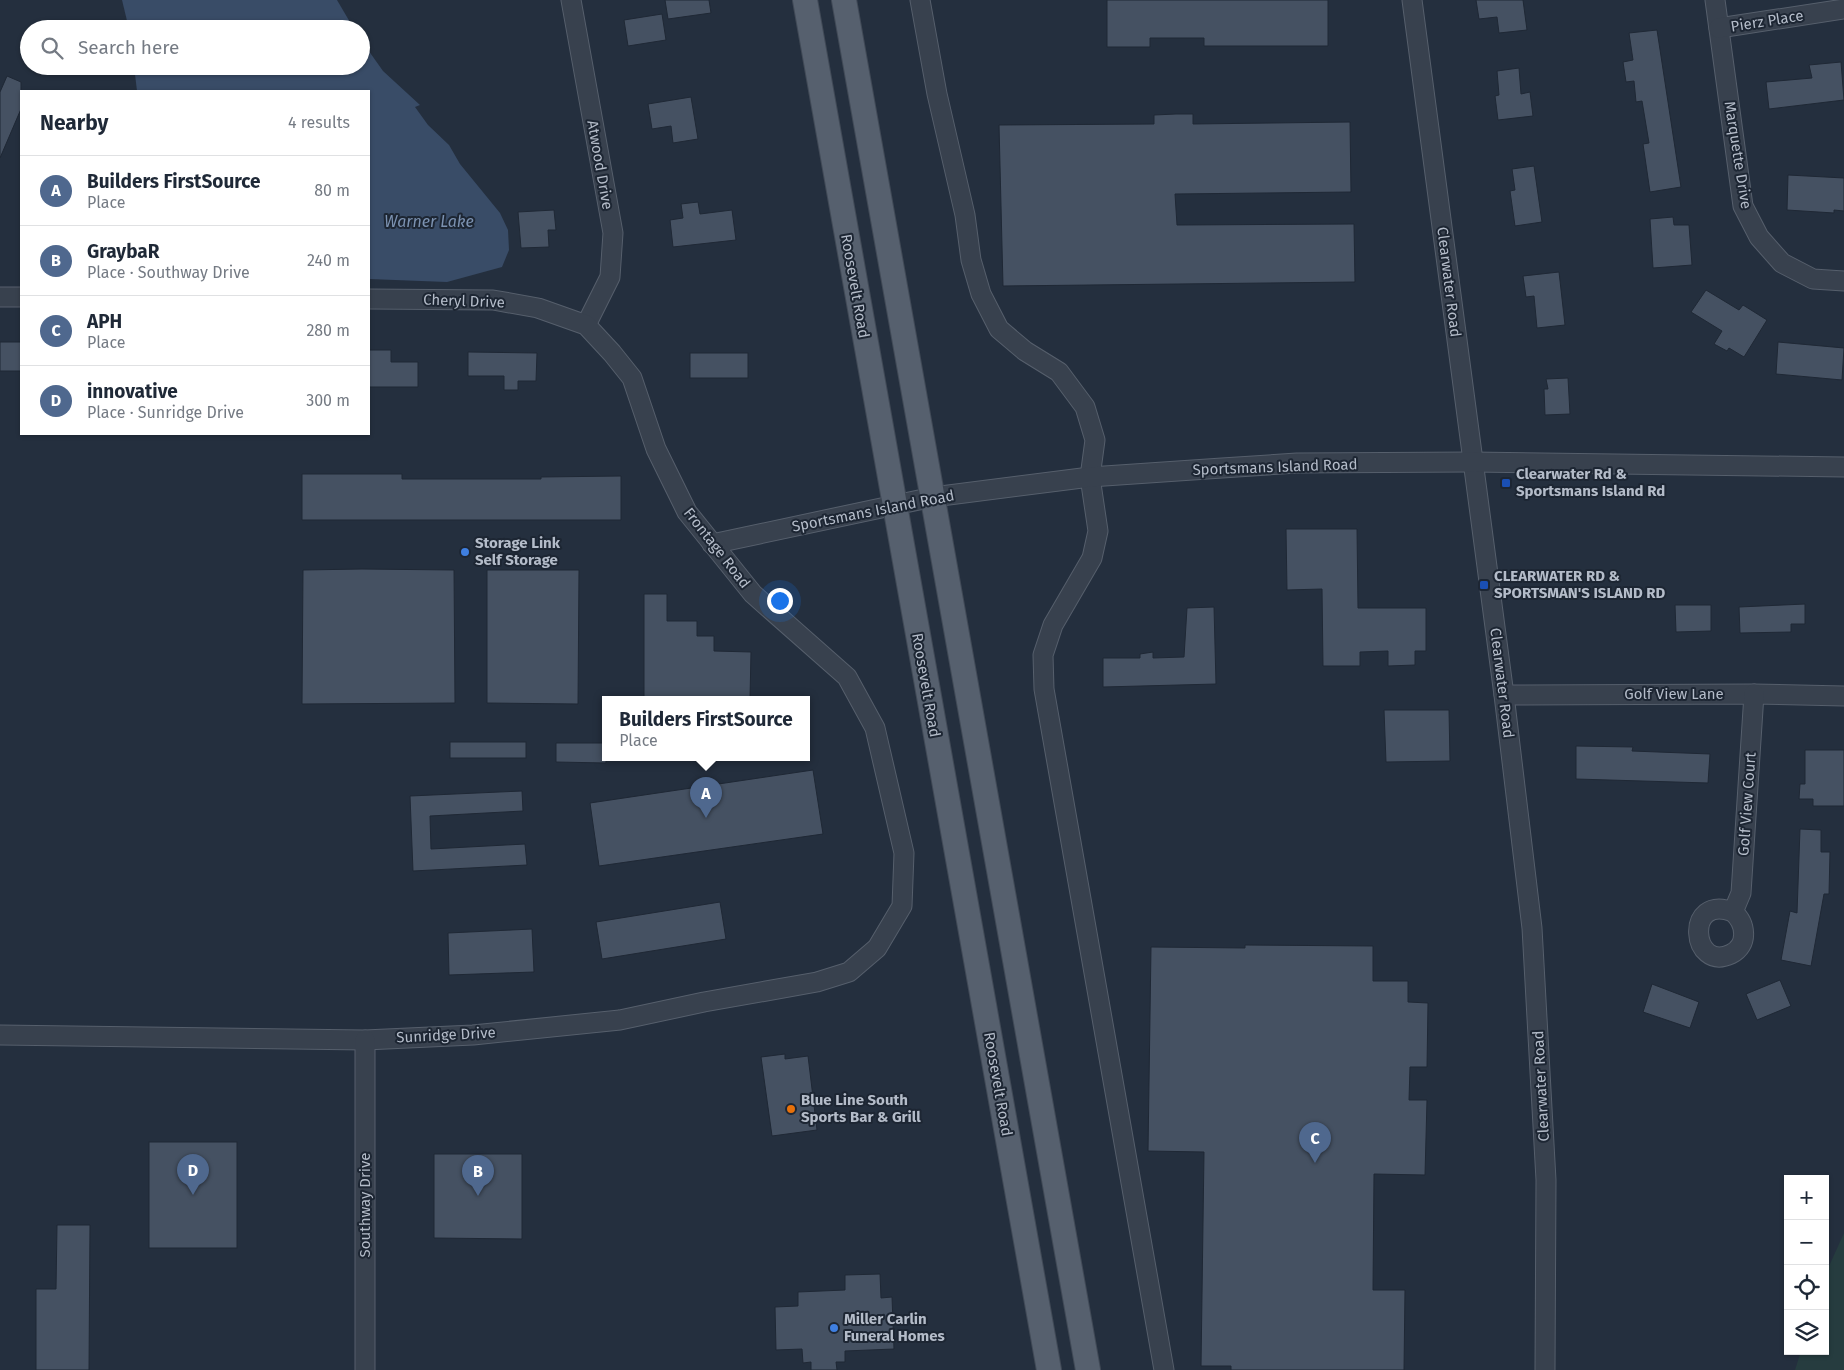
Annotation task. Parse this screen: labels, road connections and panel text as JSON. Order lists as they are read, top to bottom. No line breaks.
{"streets":{"main road":["Roosevelt Road"],"street":["Pierz Place","Marquette Drive","Atwood Drive","Clearwater Road","Cheryl Drive","Sportsmans Island Road","Frontage Road","Golf View Lane","Golf View Court","Sunridge Drive","Southway Drive"]},"crossings":[["Pierz Place","Marquette Drive"],["Atwood Drive","Cheryl Drive"],["Atwood Drive","Frontage Road"],["Clearwater Road","Sportsmans Island Road"],["Clearwater Road","Golf View Lane"],["Roosevelt Road","Sportsmans Island Road"],["Cheryl Drive","Frontage Road"],["Sportsmans Island Road","Frontage Road"],["Frontage Road","Sunridge Drive"],["Golf View Lane","Golf View Court"],["Sunridge Drive","Southway Drive"]],"water":["Warner Lake"],"places":{"transit":["Clearwater Rd & Sportsmans Island Rd","CLEARWATER RD & SPORTSMAN'S ISLAND RD"],"other":["Storage Link Self Storage","Blue Line South Sports Bar & Grill","Miller Carlin Funeral Homes"]},"page":{"search":"Search here","heading":["Nearby","4 results"],"list":[{"mark":"A","name":"Builders FirstSource","note":"Place","value":"80 m"},{"mark":"B","name":"GraybaR","note":"Place · Southway Drive","value":"240 m"},{"mark":"C","name":"APH","note":"Place","value":"280 m"},{"mark":"D","name":"innovative","note":"Place · Sunridge Drive","value":"300 m"}],"popup":["Builders FirstSource","Place"],"pins":["A","C","D","B"],"map_buttons":["+","−"]}}
